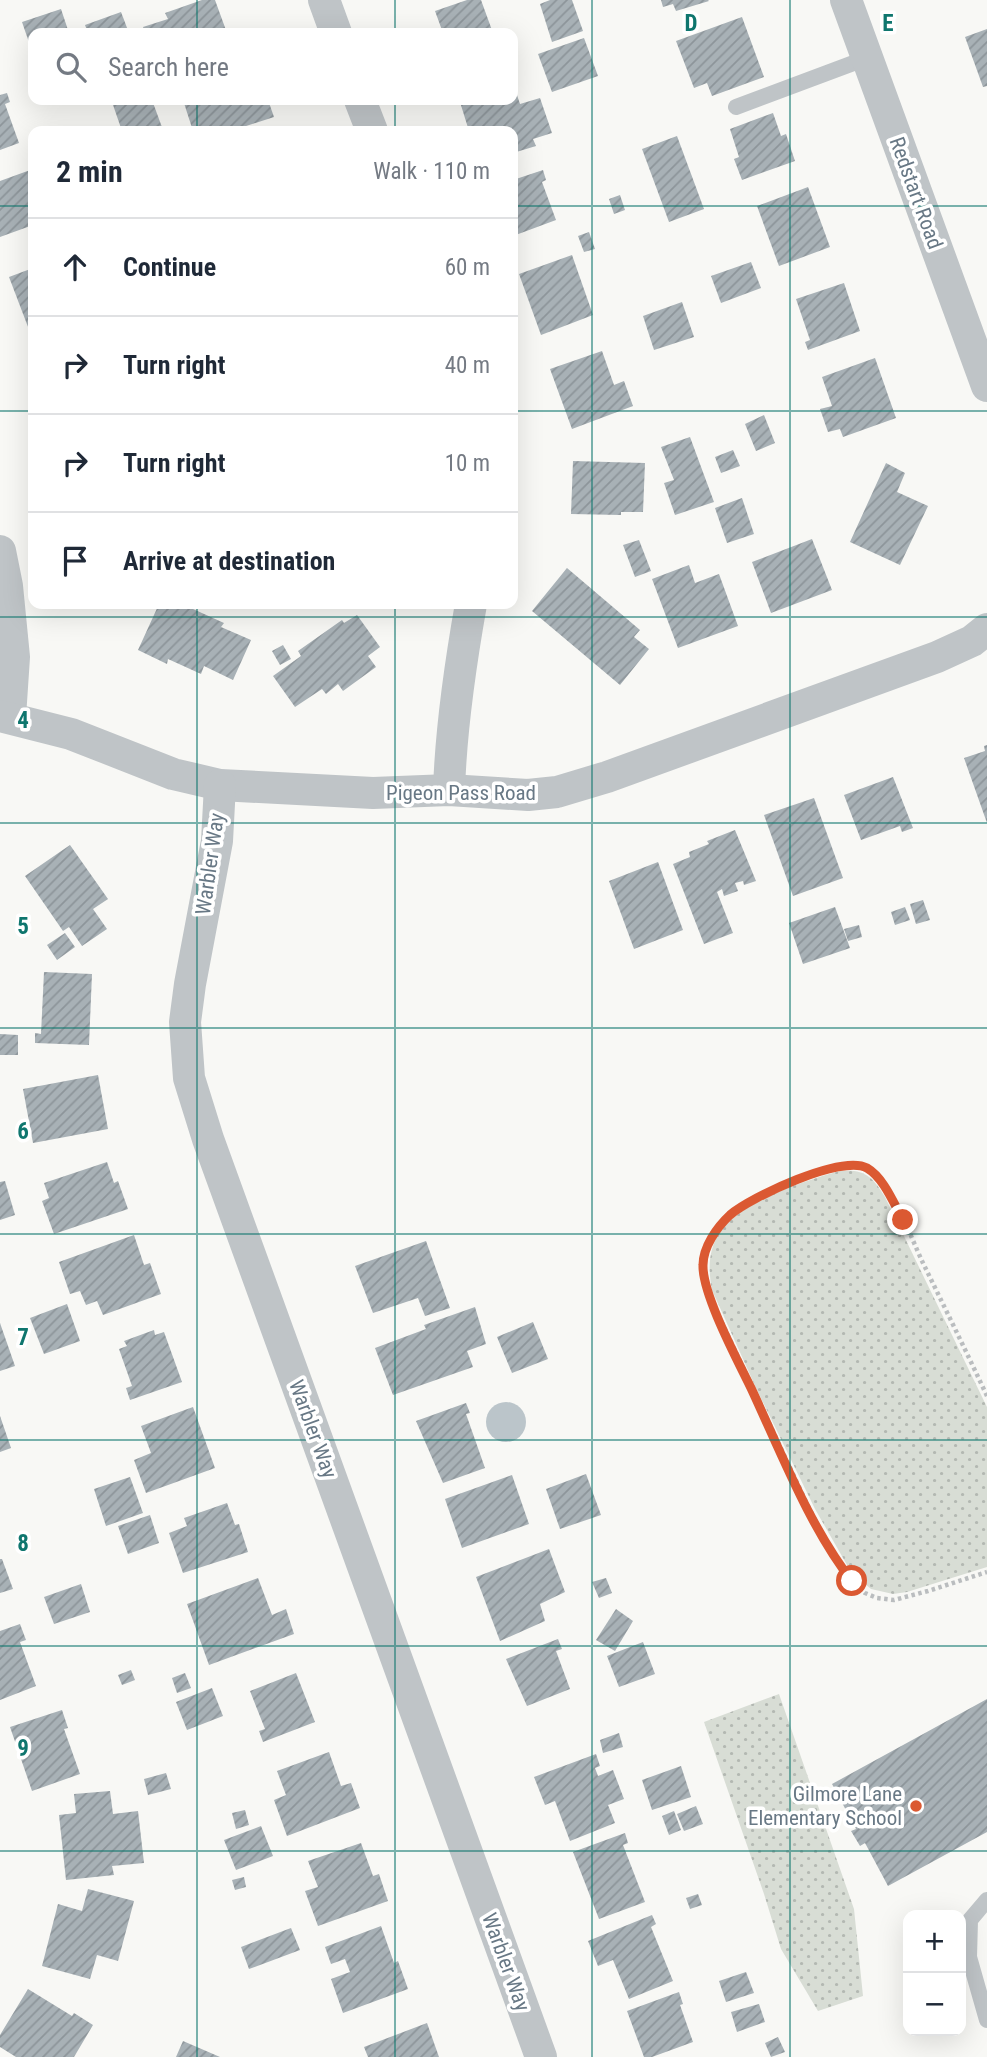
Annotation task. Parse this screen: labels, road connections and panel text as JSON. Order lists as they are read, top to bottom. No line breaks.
{"streets":{"street":["Redstart Road","Pigeon Pass Road","Warbler Way"]},"crossings":[["Pigeon Pass Road","Warbler Way"]],"places":["Gilmore Lane Elementary School"],"page":{"search":"Search here","heading":["2 min","Walk · 110 m"],"list":[["Continue","60 m"],["Turn right","40 m"],["Turn right","10 m"],"Arrive at destination"],"map_buttons":["+","−"]},"grid":{"columns":["D","E"],"rows":["4","5","6","7","8","9"]}}
